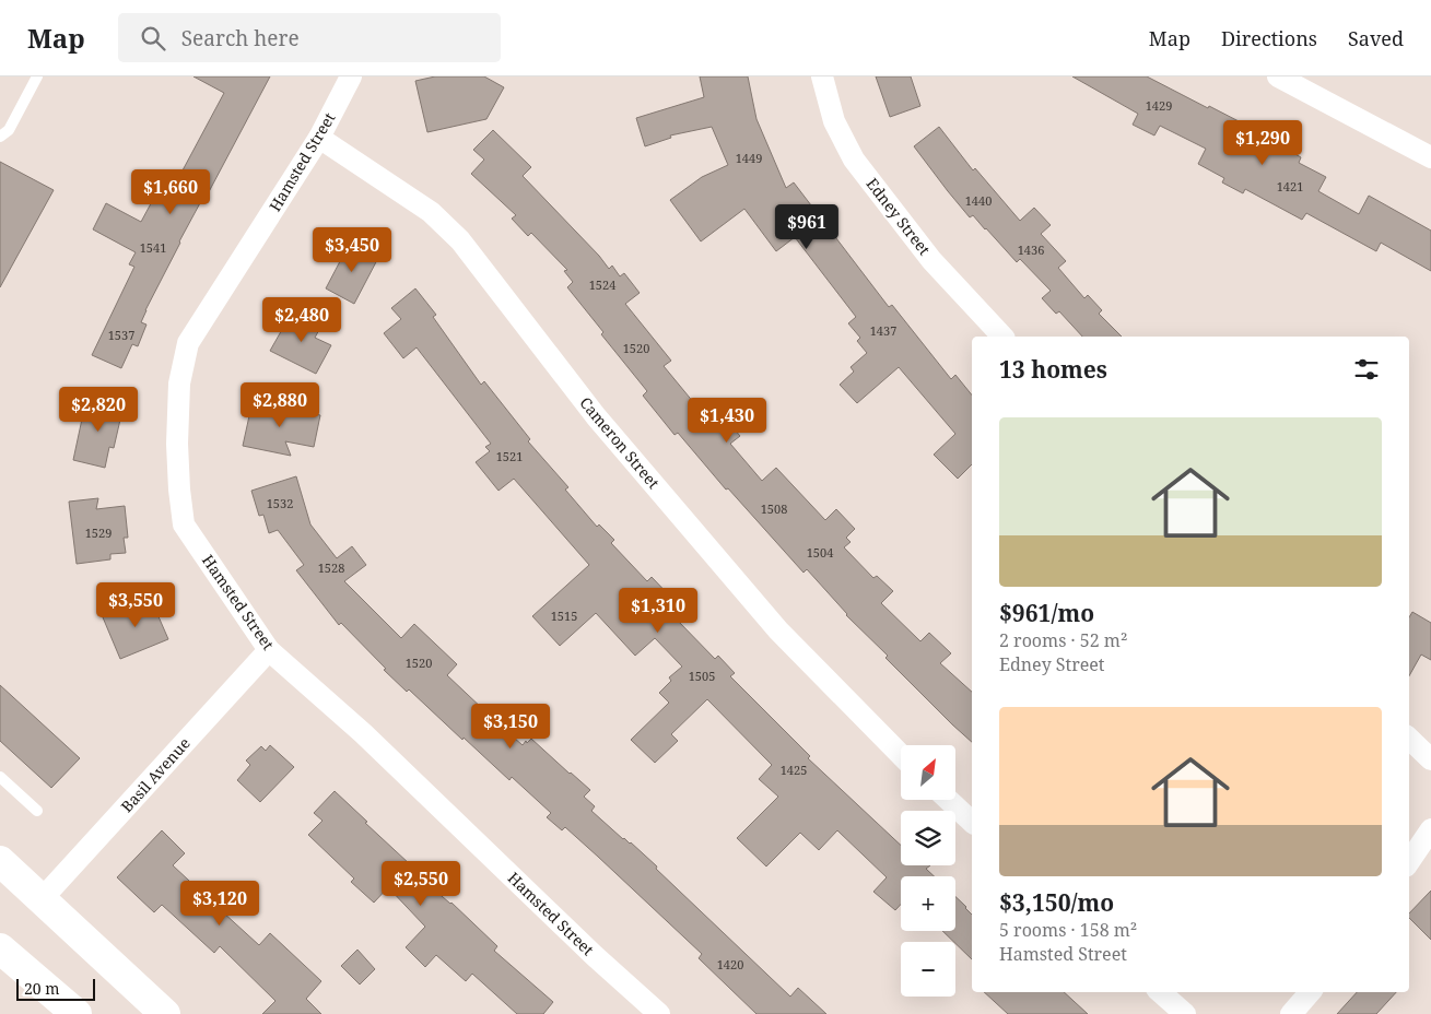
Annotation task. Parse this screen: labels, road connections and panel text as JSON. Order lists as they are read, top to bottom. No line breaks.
{"streets":{"street":["Hamsted Street","Edney Street","Cameron Street","Basil Avenue"]},"crossings":[["Hamsted Street","Cameron Street"],["Hamsted Street","Basil Avenue"]],"house_numbers":["1429","1449","1421","1440","1541","1436","1524","1437","1537","1520","1521","1532","1508","1529","1504","1528","1515","1520","1505","1425","1420"],"scale_bar":"20 m","north":"top right","page":{"header":"Map","search":"Search here","nav":["Map","Directions","Saved"],"price":["$1,290","$1,660","$961","$3,450","$2,480","$2,880","$2,820","$1,430","$3,550","$1,310","$3,150","$2,550","$3,120"],"heading":"13 homes","list":[{"name":"$961/mo","note":"2 rooms · 52 m² · Edney Street"},{"name":"$3,150/mo","note":"5 rooms · 158 m² · Hamsted Street"}],"map_buttons":["+","−"],"scale":"20 m"}}
